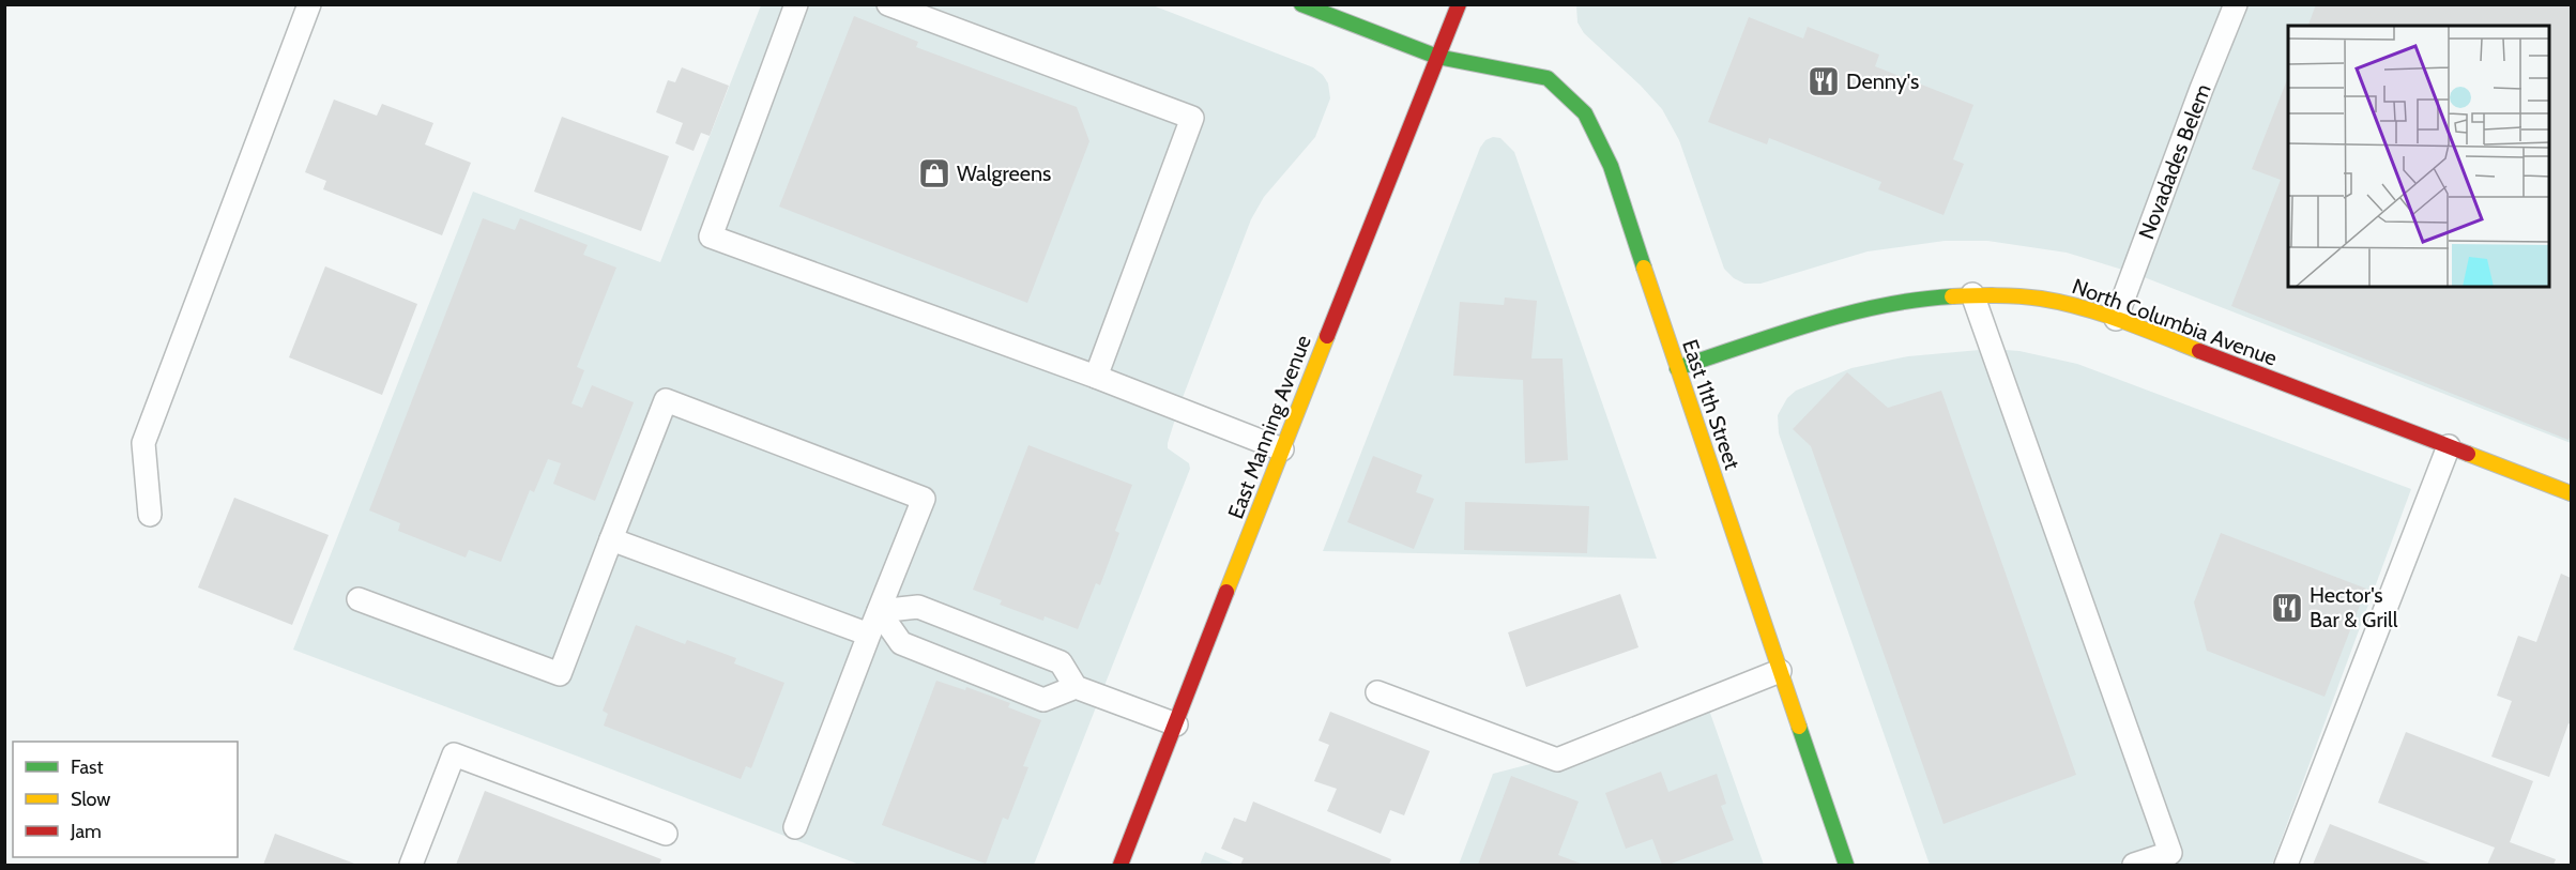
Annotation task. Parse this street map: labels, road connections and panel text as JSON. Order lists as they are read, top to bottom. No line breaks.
{"streets":{"main road":["North Columbia Avenue","East 11th Street","East Manning Avenue"],"lane":["Novadades Belem"]},"crossings":[["Novadades Belem","North Columbia Avenue"],["North Columbia Avenue","East 11th Street"],["East 11th Street","East Manning Avenue"]],"places":{"restaurant":["Denny's","Hector's Bar & Grill"],"shop":["Walgreens"]},"legend":["Fast","Slow","Jam"]}
